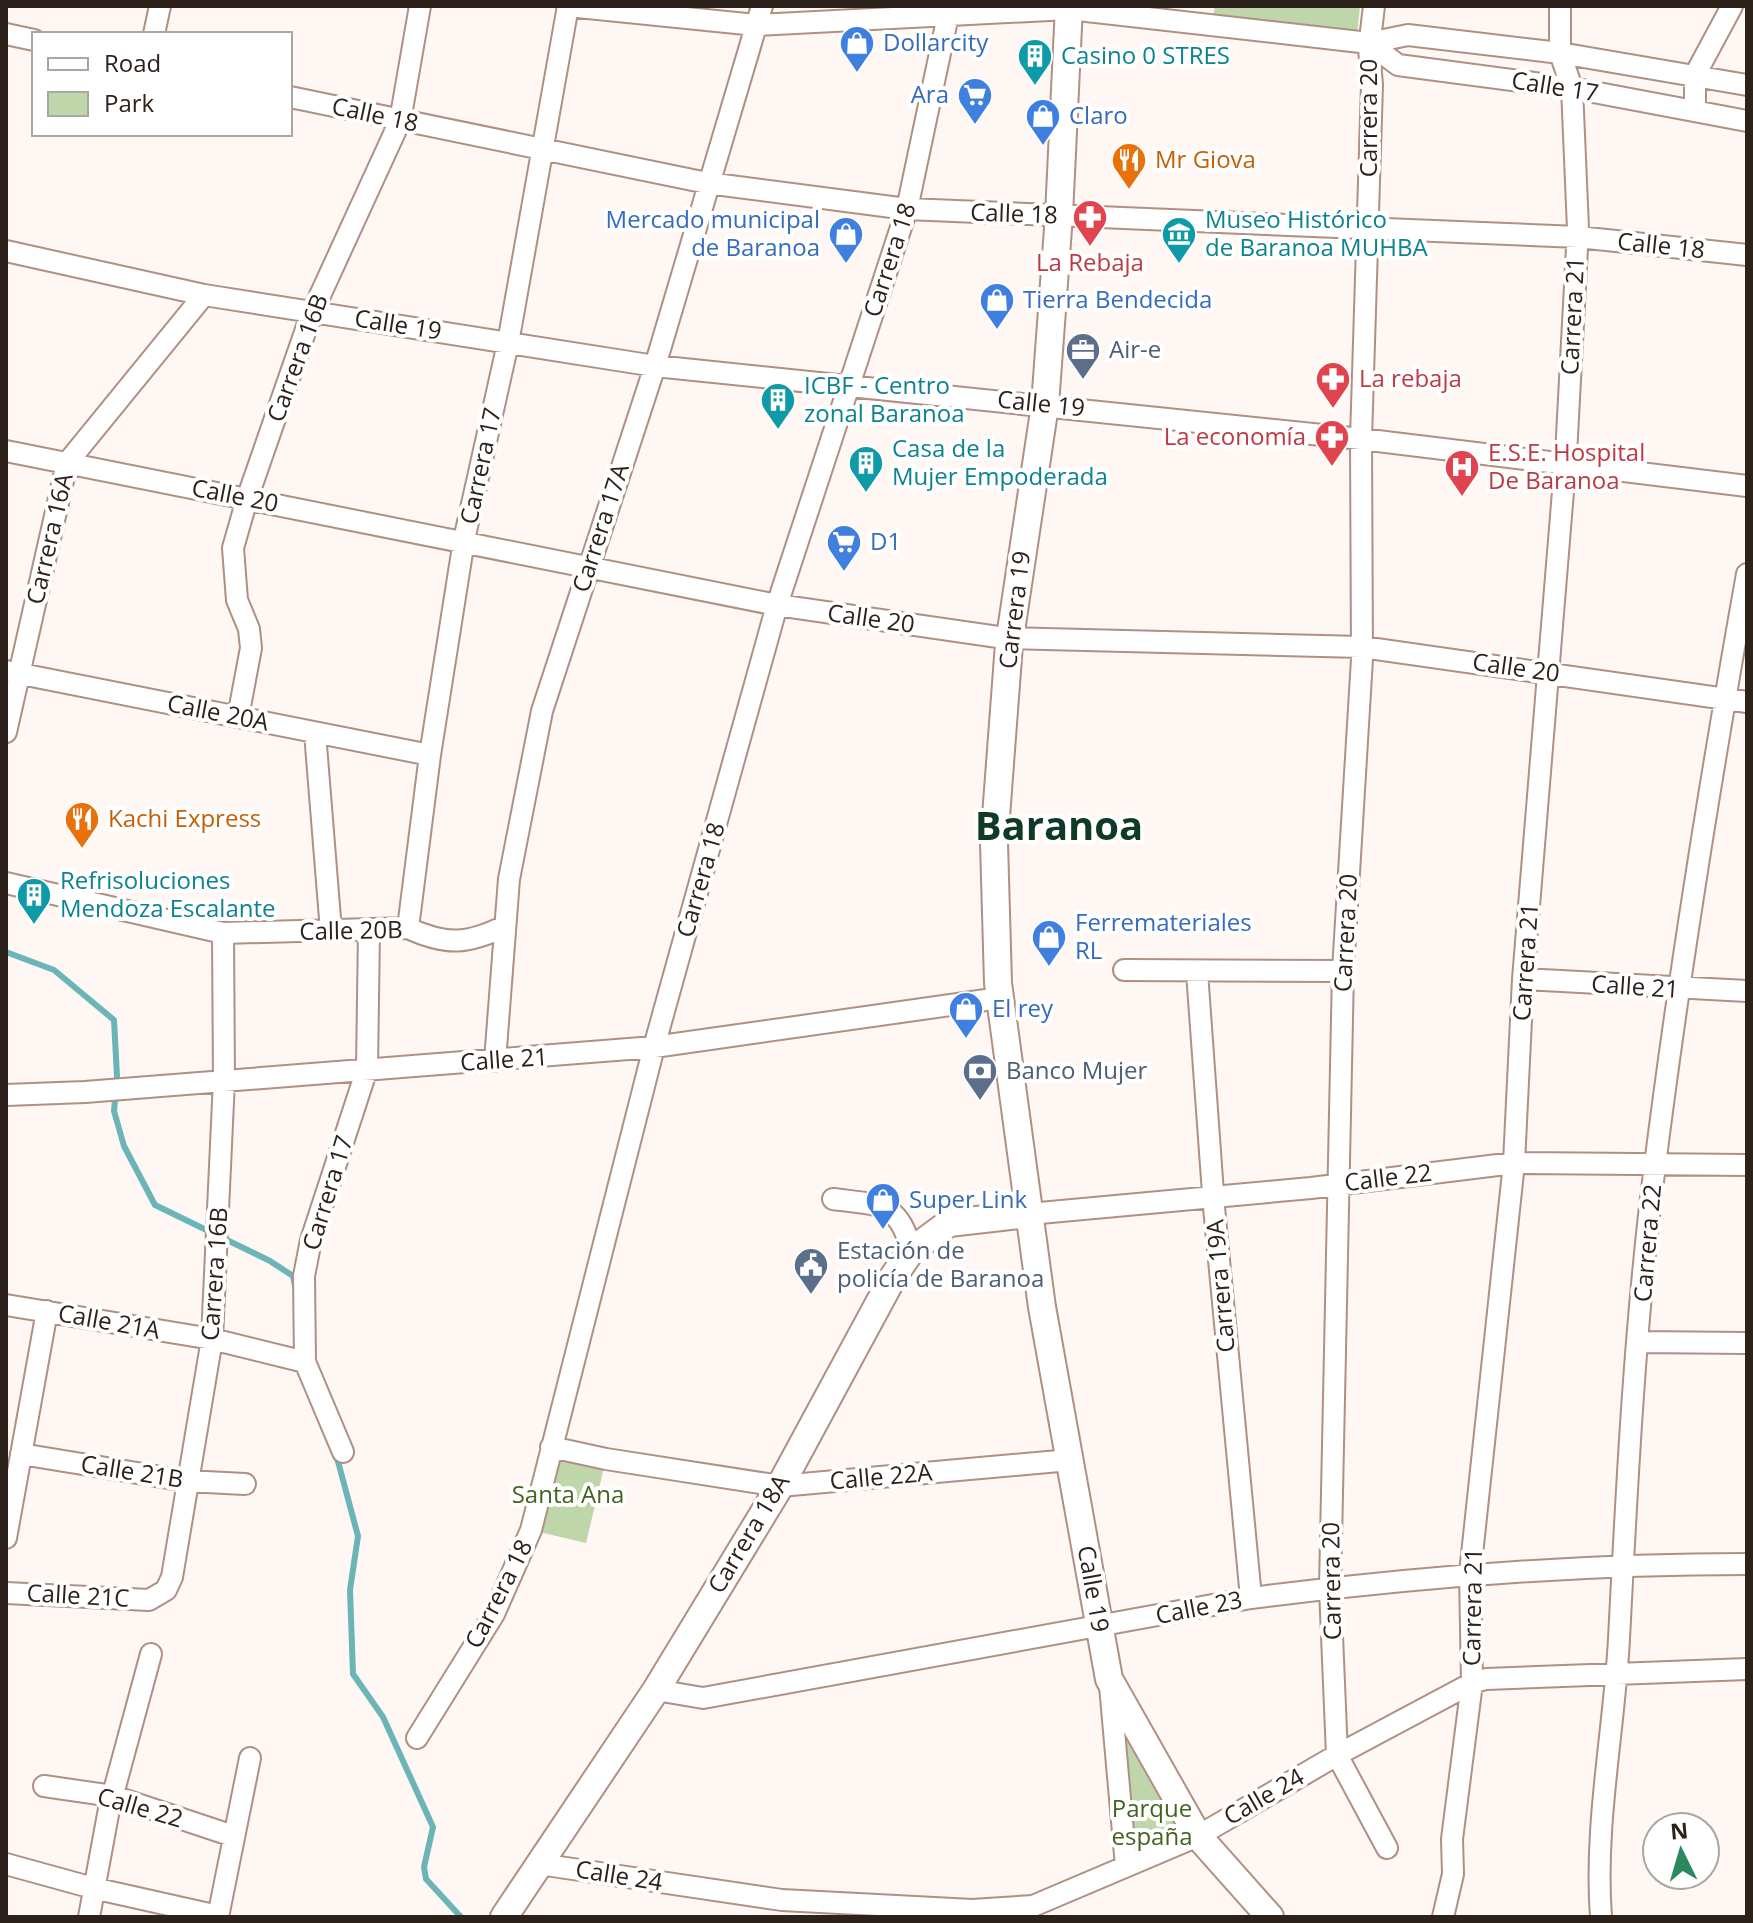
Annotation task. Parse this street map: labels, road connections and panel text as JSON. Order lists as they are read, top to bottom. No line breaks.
{"streets":{"main road":["Calle 19","Carrera 19","Carrera 18A"],"street":["Calle 17","Calle 18","Carrera 20","Carrera 18","Carrera 21","Carrera 16B","Carrera 17","Calle 20","Carrera 17A","Carrera 16A","Calle 20A","Calle 20B","Calle 21","Calle 22","Carrera 22","Carrera 19A","Calle 21A","Calle 21B","Calle 22A","Calle 21C","Calle 23","Calle 24"]},"crossings":[["Calle 17","Carrera 20"],["Calle 17","Carrera 18"],["Calle 17","Carrera 21"],["Calle 17","Carrera 17"],["Calle 17","Carrera 17A"],["Calle 17","Carrera 19"],["Calle 18","Carrera 20"],["Calle 18","Carrera 18"],["Calle 18","Carrera 21"],["Calle 18","Carrera 16B"],["Calle 18","Carrera 17"],["Calle 18","Carrera 17A"],["Calle 18","Carrera 19"],["Carrera 20","Calle 19"],["Carrera 20","Calle 20"],["Carrera 20","Calle 22"],["Carrera 20","Calle 23"],["Carrera 20","Calle 24"],["Carrera 18","Calle 19"],["Carrera 18","Calle 20"],["Carrera 18","Calle 21"],["Carrera 18","Calle 22A"],["Carrera 21","Calle 19"],["Carrera 21","Calle 20"],["Carrera 21","Calle 21"],["Carrera 21","Calle 22"],["Carrera 21","Calle 23"],["Carrera 21","Calle 24"],["Calle 19","Carrera 16B"],["Calle 19","Carrera 17"],["Calle 19","Carrera 17A"],["Calle 19","Carrera 16A"],["Calle 19","Carrera 19"],["Calle 19","Calle 22"],["Calle 19","Calle 22A"],["Calle 19","Carrera 18A"],["Calle 19","Calle 23"],["Calle 19","Calle 24"],["Carrera 16B","Calle 20"],["Carrera 16B","Calle 20A"],["Carrera 16B","Calle 20B"],["Carrera 16B","Calle 21"],["Carrera 16B","Calle 21A"],["Carrera 16B","Calle 21B"],["Carrera 16B","Calle 21C"],["Carrera 17","Calle 20"],["Carrera 17","Calle 20A"],["Carrera 17","Calle 20B"],["Carrera 17","Calle 21"],["Carrera 17","Calle 21A"],["Calle 20","Carrera 17A"],["Calle 20","Carrera 16A"],["Calle 20","Carrera 19"],["Calle 20","Carrera 22"],["Carrera 17A","Calle 20B"],["Carrera 17A","Calle 21"],["Carrera 16A","Calle 20A"],["Carrera 19","Calle 21"],["Carrera 19","Calle 22"],["Carrera 19","Carrera 18A"],["Calle 21","Carrera 22"],["Calle 22","Carrera 22"],["Calle 22","Carrera 19A"],["Calle 22","Carrera 18A"],["Carrera 22","Calle 23"],["Carrera 22","Calle 24"],["Carrera 19A","Calle 23"],["Calle 22A","Carrera 18A"],["Carrera 18A","Calle 23"],["Carrera 18A","Calle 24"]],"districts":["Baranoa"],"parks":["Santa Ana","Parque españa"],"places":{"shop":["Dollarcity","Claro","Mercado municipal de Baranoa","Tierra Bendecida","Ferremateriales RL","El rey","Super Link"],"building":["Casino 0 STRES","ICBF - Centro zonal Baranoa","Casa de la Mujer Empoderada","Refrisoluciones Mendoza Escalante"],"supermarket":["Ara","D1"],"restaurant":["Mr Giova","Kachi Express"],"pharmacy":["La Rebaja","La rebaja","La economía"],"museum":["Museo Histórico de Baranoa MUHBA"],"office":["Air-e"],"hospital":["E.S.E. Hospital De Baranoa"],"bank":["Banco Mujer"],"public building":["Estación de policía de Baranoa"]},"legend":["Road","Park"],"north":"top"}
